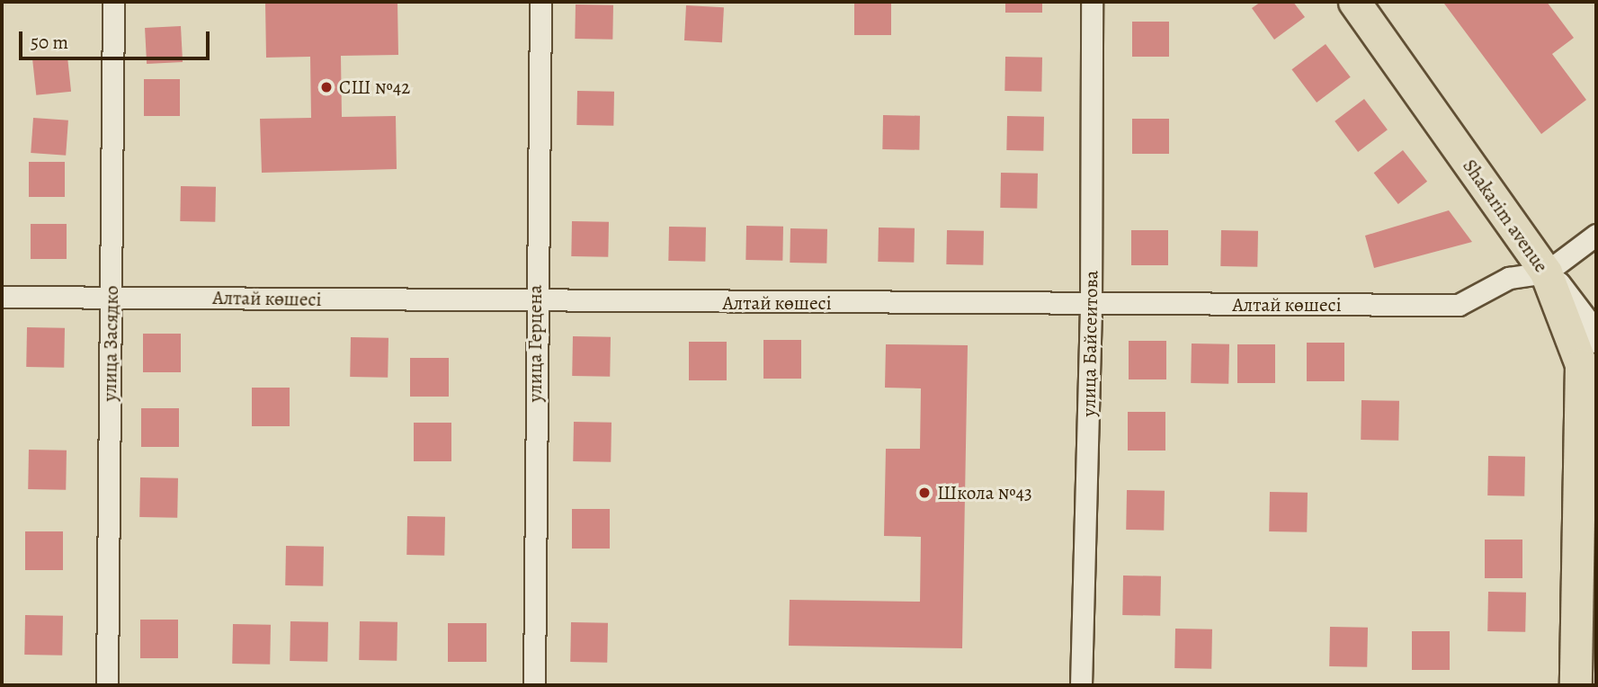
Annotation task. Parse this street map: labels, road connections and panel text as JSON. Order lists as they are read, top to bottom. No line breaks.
{"streets":{"main road":["Shakarim avenue"],"street":["Алтай көшесі","улица Засядко","улица Герцена","улица Байсеитова"]},"crossings":[["Shakarim avenue","Алтай көшесі"],["Алтай көшесі","улица Засядко"],["Алтай көшесі","улица Герцена"],["Алтай көшесі","улица Байсеитова"]],"places":["СШ №42","Школа №43"],"scale_bar":"50 m"}
